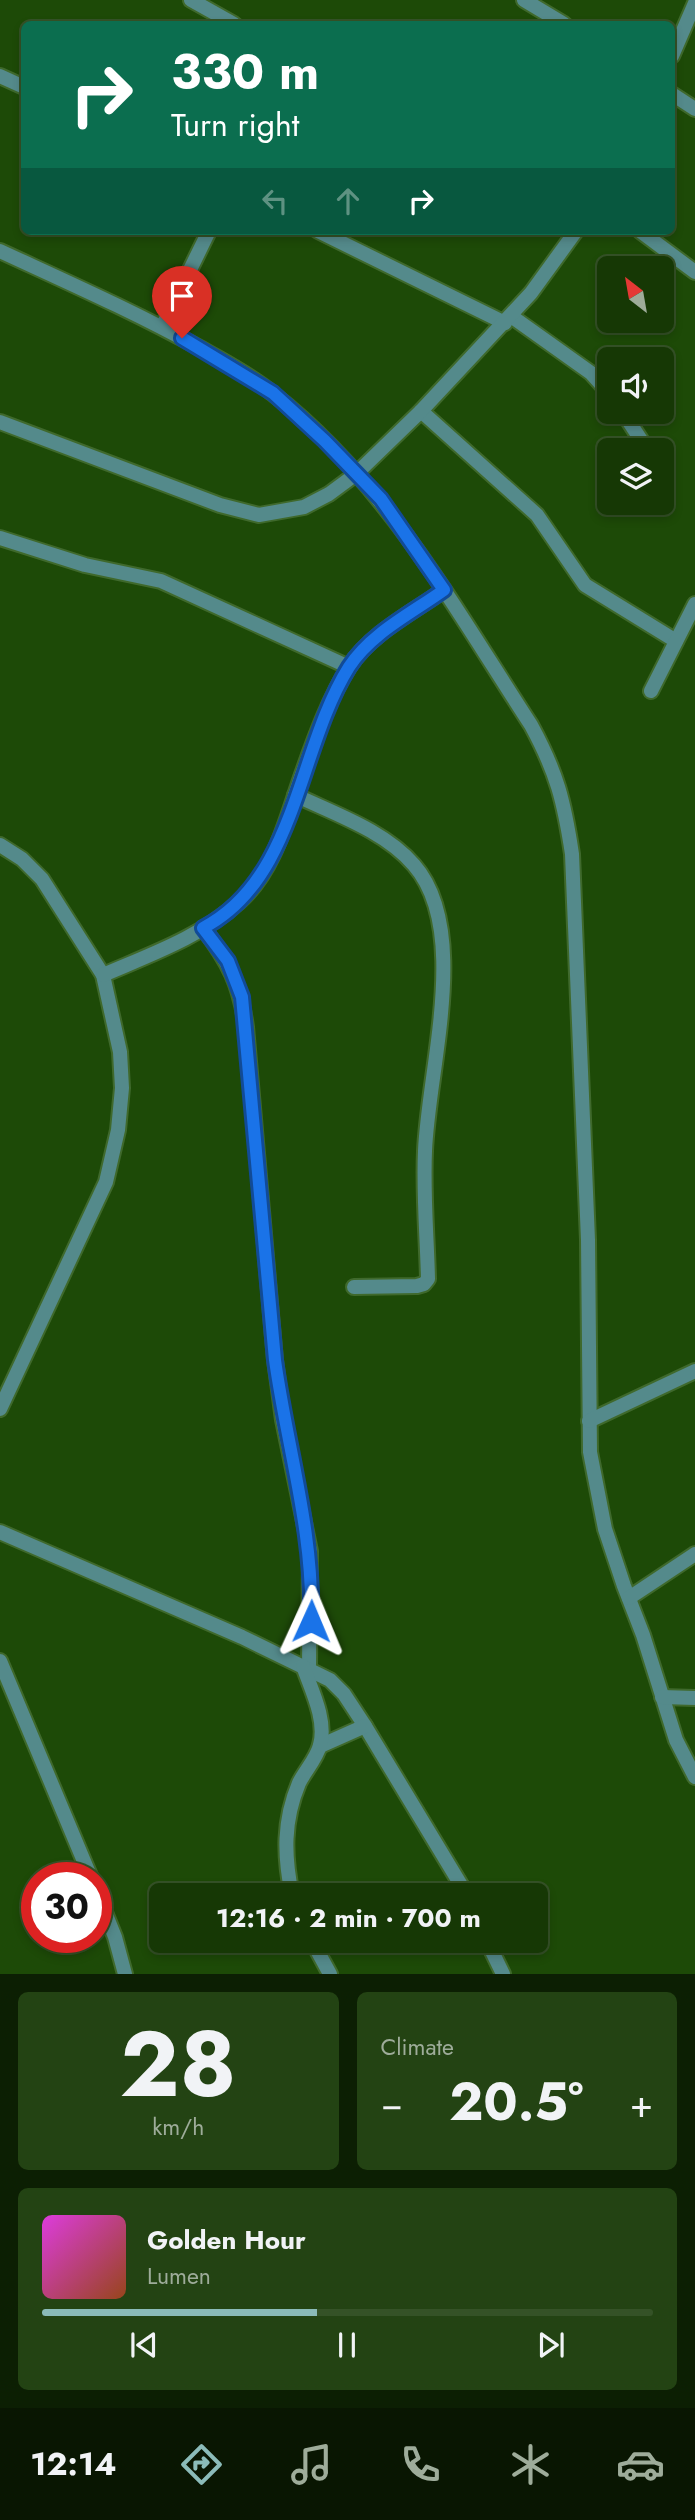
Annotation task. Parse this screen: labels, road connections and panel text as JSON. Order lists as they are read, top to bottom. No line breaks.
{"north":"top left","page":{"turn":["330 m","Turn right"],"limit":"30","trip":"12:16 · 2 min · 700 m","tile":[["28","km/h"],"Climate"],"heat":["−","20.5°","+"],"song":["Golden Hour","Lumen"],"tabs":"12:14"}}
